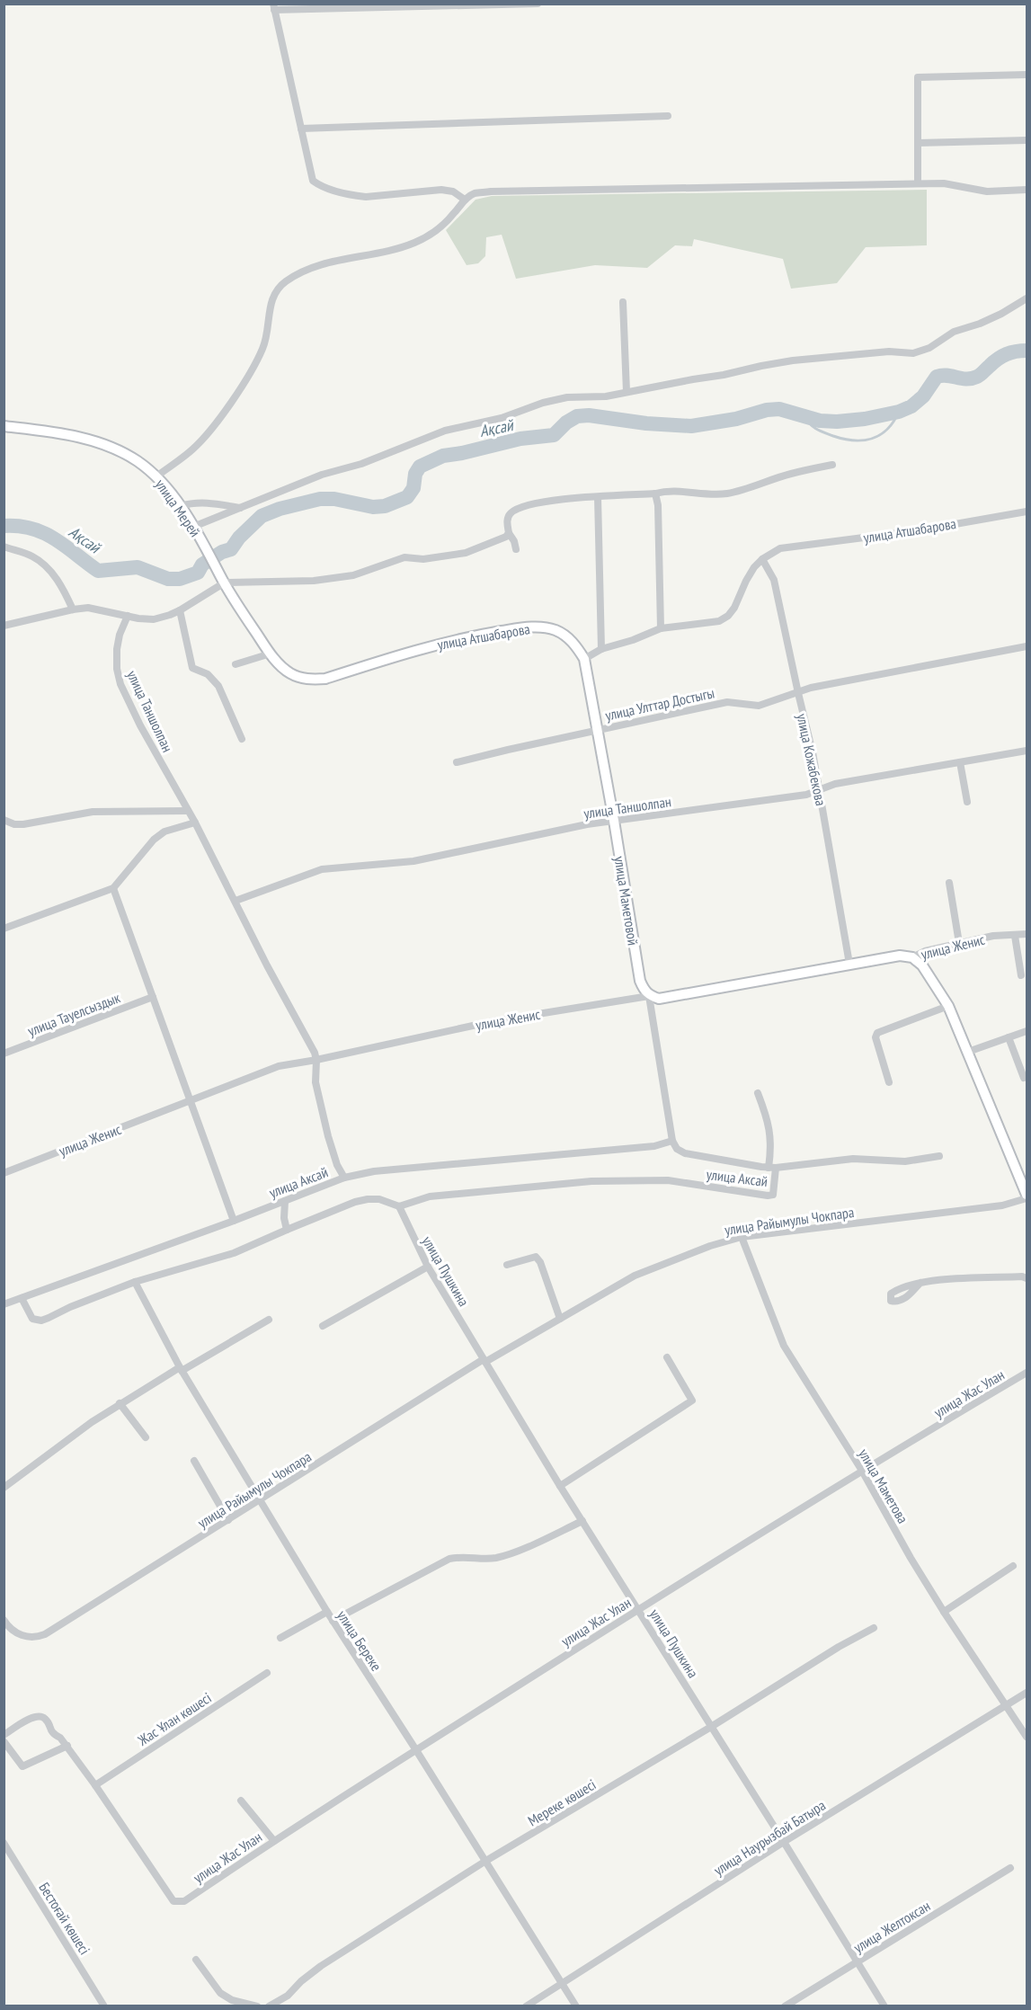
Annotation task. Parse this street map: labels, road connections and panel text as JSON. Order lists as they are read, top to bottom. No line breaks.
{"streets":{"main road":["улица Мерей","улица Атшабарова","улица Маметовой","улица Женис"],"street":["улица Улттар Достыгы","улица Таншолпан","улица Кожабекова","улица Тауелсыздык","улица Аксай","улица Райымулы Чокпара","улица Пушкина","улица Жас Улан","улица Маметова","улица Береке","Жас Ұлан көшесі","Мереке көшесі","улица Наурызбай Батыра","Бестоғай көшесі","улица Желтоксан"]},"crossings":[["улица Мерей","улица Атшабарова"],["улица Атшабарова","улица Кожабекова"],["улица Атшабарова","улица Маметовой"],["улица Улттар Достыгы","улица Кожабекова"],["улица Улттар Достыгы","улица Маметовой"],["улица Таншолпан","улица Кожабекова"],["улица Таншолпан","улица Маметовой"],["улица Таншолпан","улица Женис"],["улица Таншолпан","улица Аксай"],["улица Кожабекова","улица Женис"],["улица Маметовой","улица Женис"],["улица Маметовой","улица Аксай"],["улица Аксай","улица Пушкина"],["улица Райымулы Чокпара","улица Пушкина"],["улица Райымулы Чокпара","улица Маметова"],["улица Райымулы Чокпара","улица Береке"],["улица Пушкина","улица Жас Улан"],["улица Пушкина","Мереке көшесі"],["улица Пушкина","улица Наурызбай Батыра"],["улица Пушкина","улица Желтоксан"],["улица Жас Улан","улица Маметова"],["улица Жас Улан","улица Береке"],["улица Жас Улан","Жас Ұлан көшесі"],["улица Маметова","улица Наурызбай Батыра"],["улица Береке","Мереке көшесі"],["улица Береке","улица Наурызбай Батыра"]],"water":["Ақсай"]}
